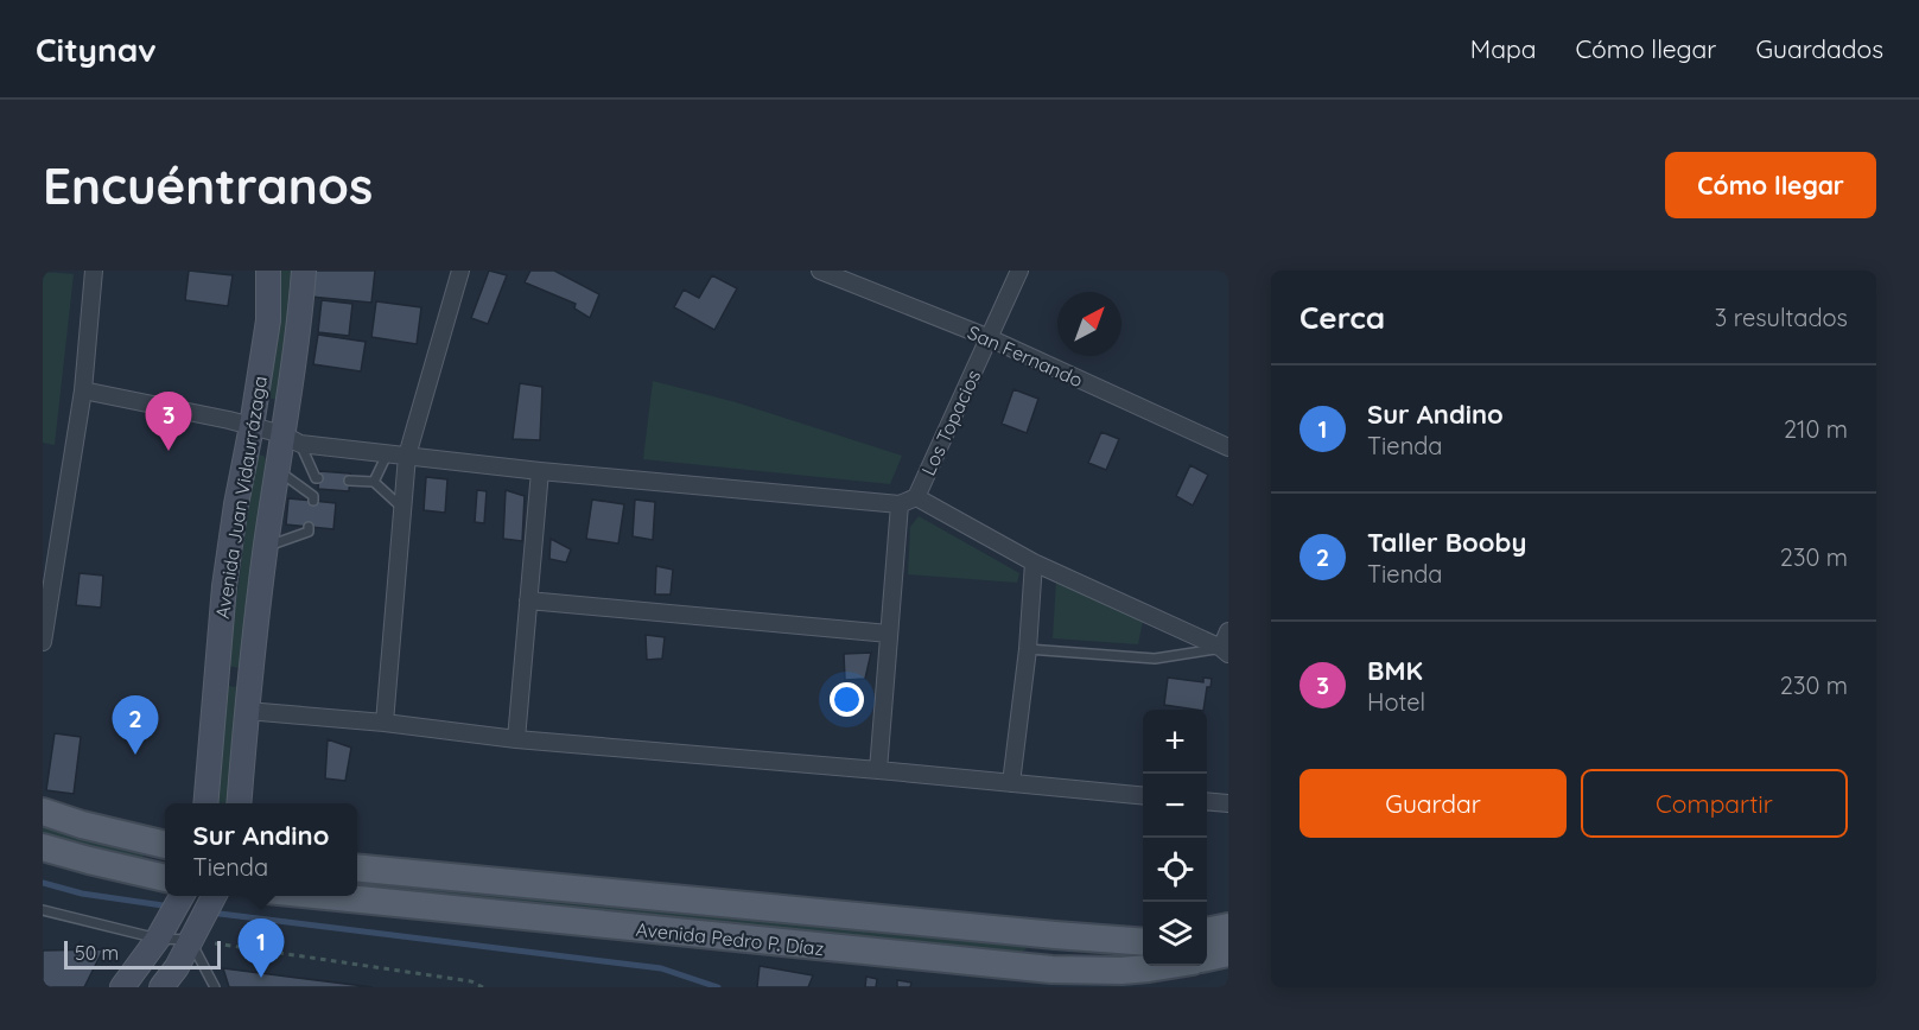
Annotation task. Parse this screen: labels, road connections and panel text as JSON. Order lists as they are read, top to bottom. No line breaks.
{"streets":{"main road":["Avenida Juan Vidaurrázaga","Avenida Pedro P. Díaz"],"street":["San Fernando","Los Topacios"]},"crossings":[["San Fernando","Los Topacios"]],"scale_bar":"50 m","north":"top right","page":{"header":"Citynav","nav":["Mapa","Cómo llegar","Guardados"],"buttons":["Cómo llegar",["Guardar","Compartir"]],"title":"Encuéntranos","heading":["Cerca","3 resultados"],"list":[{"mark":"1","name":"Sur Andino","note":"Tienda","value":"210 m"},{"mark":"2","name":"Taller Booby","note":"Tienda","value":"230 m"},{"mark":"3","name":"BMK","note":"Hotel","value":"230 m"}],"pins":["3","2","1"],"map_buttons":["+","−"],"popup":["Sur Andino","Tienda"],"scale":"50 m"}}
